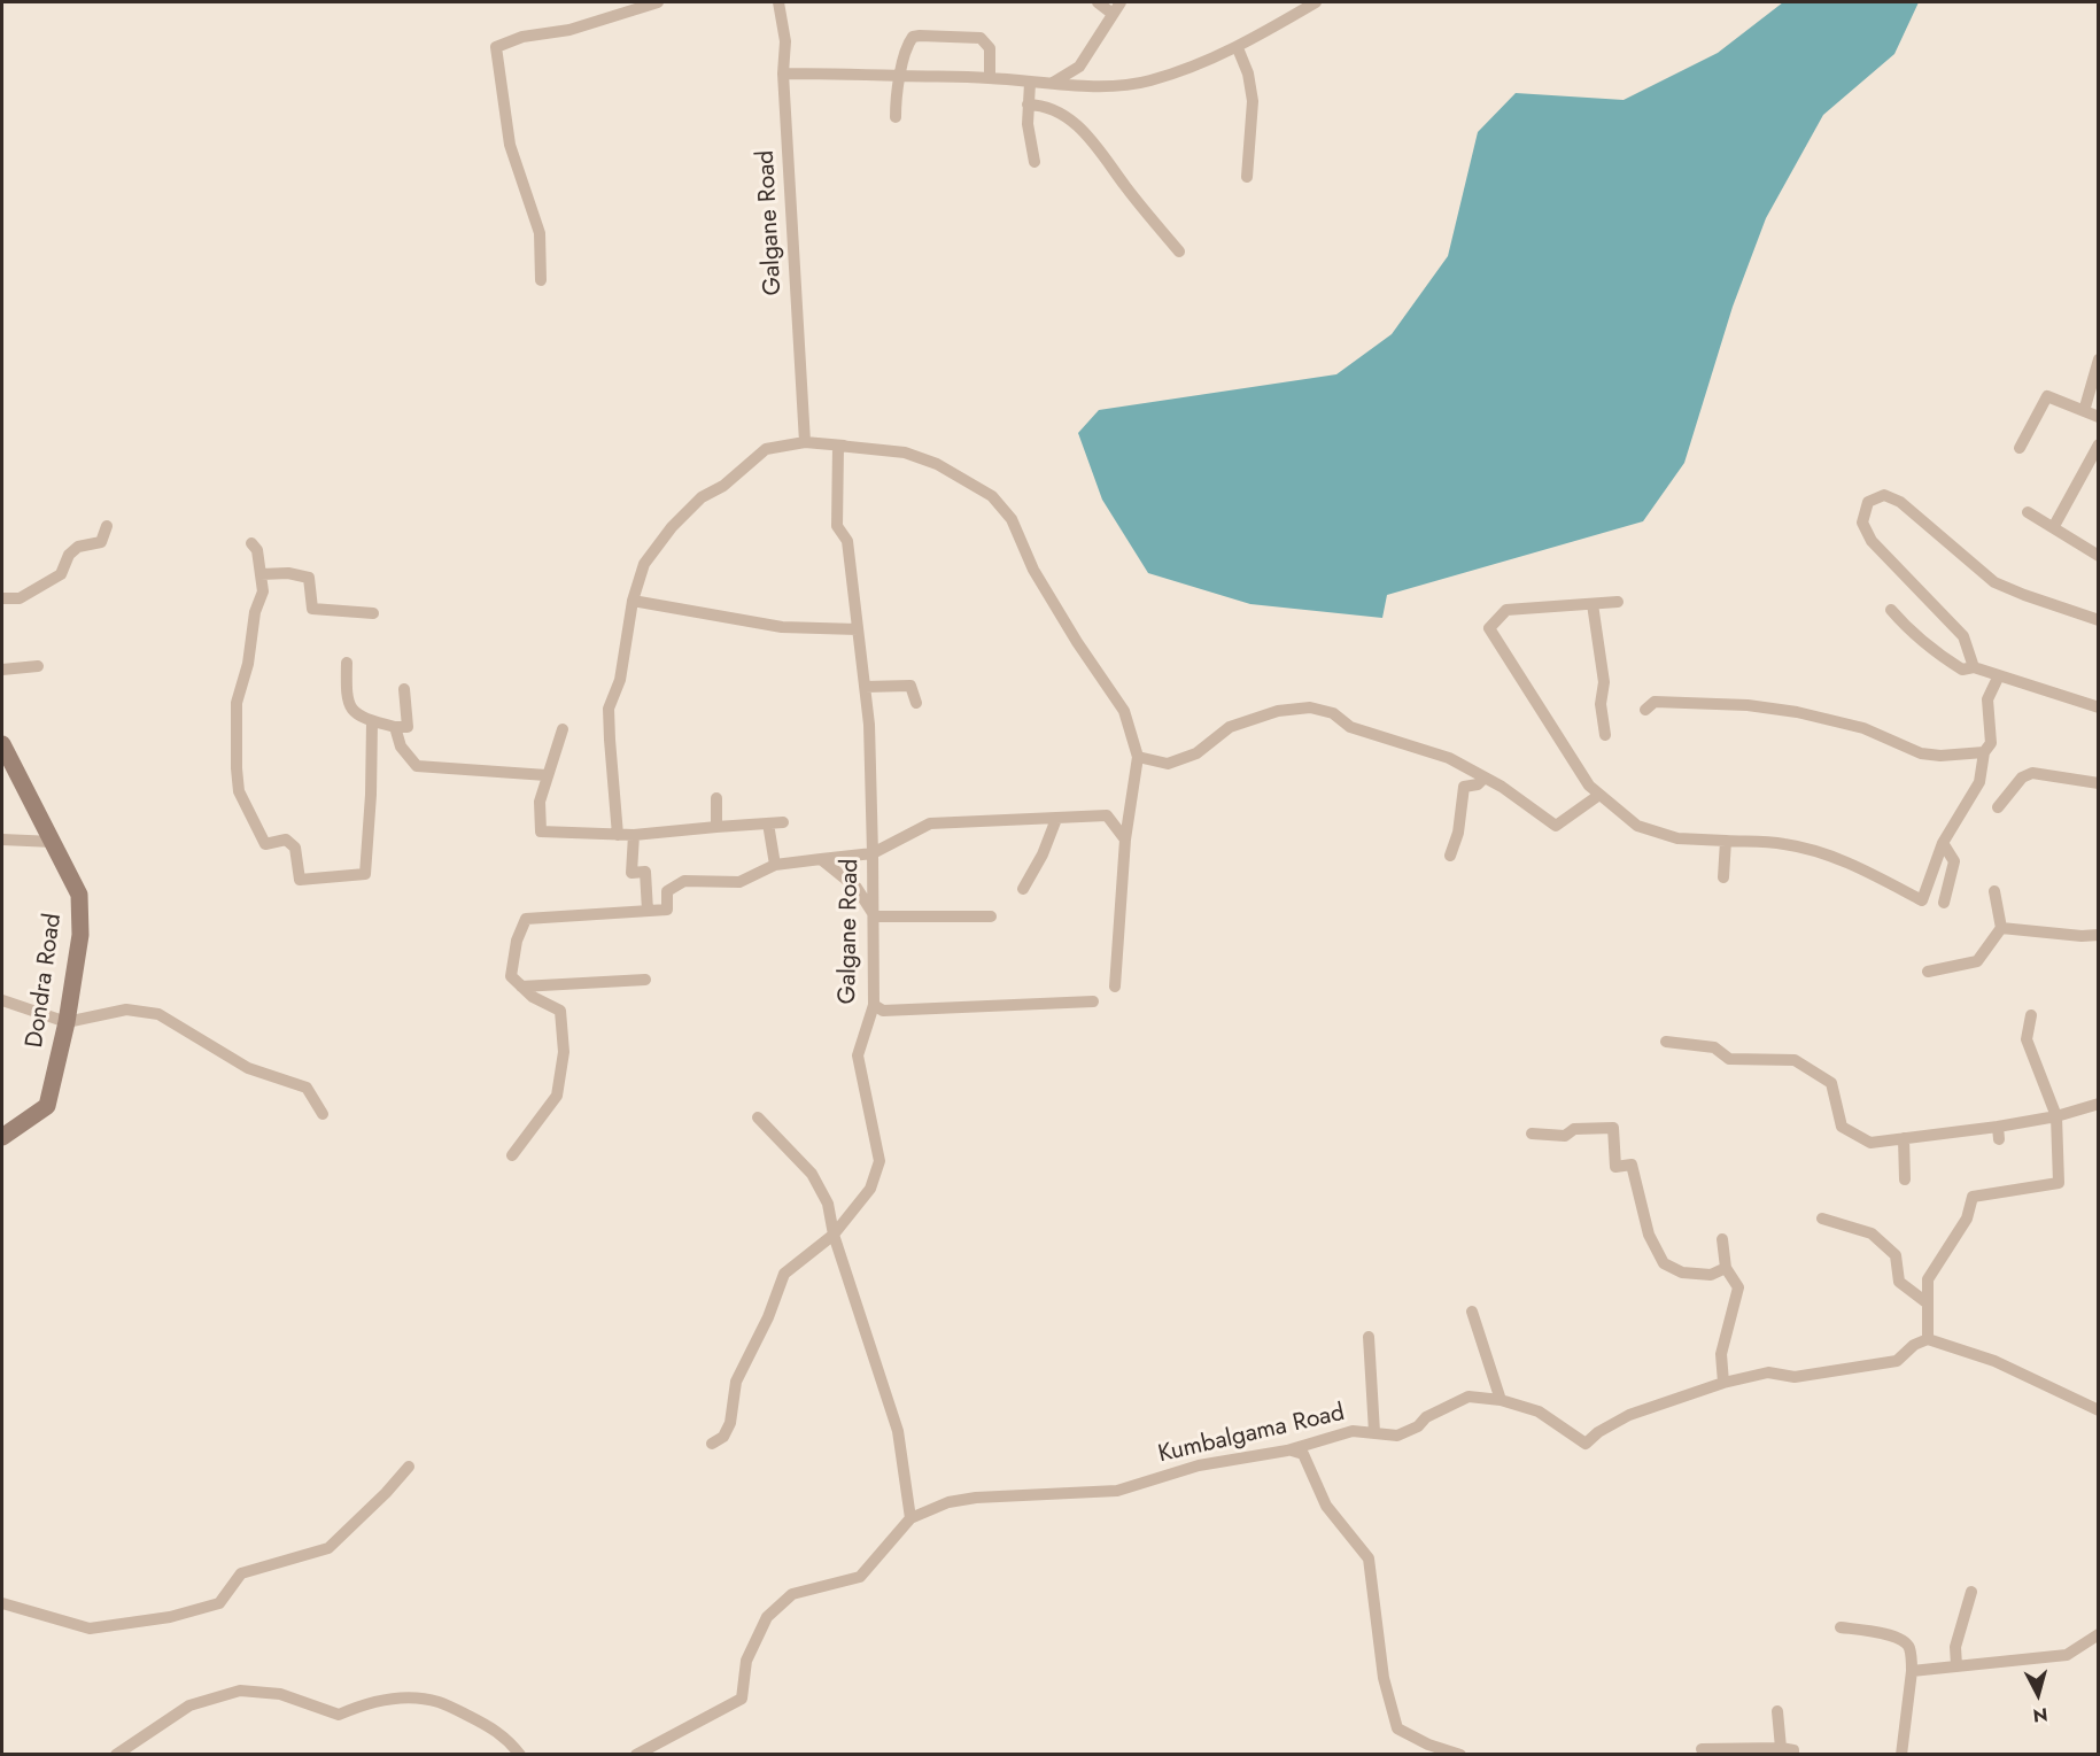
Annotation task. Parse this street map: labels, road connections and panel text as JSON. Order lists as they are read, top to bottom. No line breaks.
{"streets":{"street":["Galgane Road","Dondra Road","Kumbalgama Road"]},"north":"bottom"}
